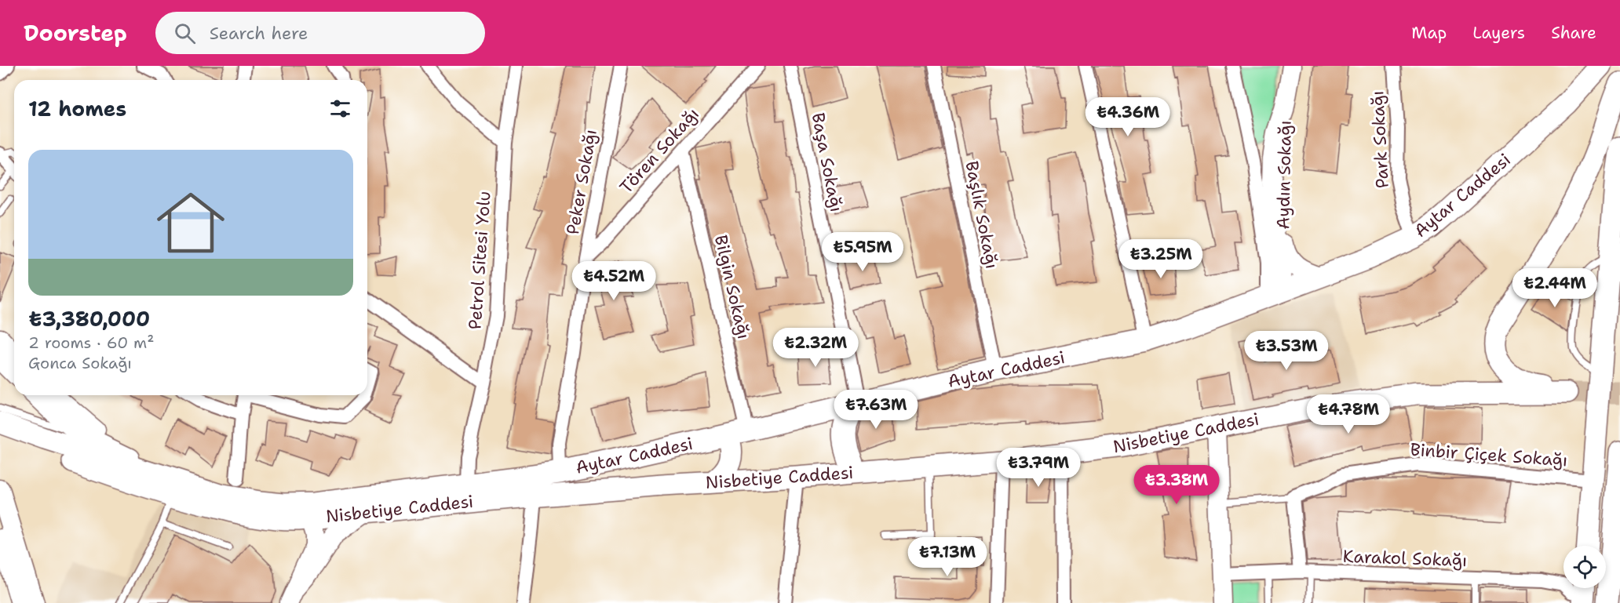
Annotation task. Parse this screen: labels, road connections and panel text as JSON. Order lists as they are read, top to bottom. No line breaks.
{"streets":{"main road":["Aytar Caddesi","Nisbetiye Caddesi"],"street":["Park Sokağı","Tören Sokağı","Başa Sokağı","Aydın Sokağı","Peker Sokağı","Başlık Sokağı","Petrol Sitesi Yolu","Bilgin Sokağı","Binbir Çiçek Sokağı","Karakol Sokağı"]},"crossings":[["Park Sokağı","Aytar Caddesi"],["Tören Sokağı","Peker Sokağı"],["Tören Sokağı","Bilgin Sokağı"],["Başa Sokağı","Aytar Caddesi"],["Aydın Sokağı","Aytar Caddesi"],["Peker Sokağı","Aytar Caddesi"],["Aytar Caddesi","Başlık Sokağı"],["Aytar Caddesi","Petrol Sitesi Yolu"],["Aytar Caddesi","Bilgin Sokağı"],["Aytar Caddesi","Nisbetiye Caddesi"]],"page":{"header":"Doorstep","search":"Search here","nav":["Map","Layers","Share"],"heading":"12 homes","price":["₺4.36M","₺5.95M","₺3.25M","₺4.52M","₺2.44M","₺2.32M","₺3.53M","₺7.63M","₺4.78M","₺3.79M","₺3.38M","₺7.13M"],"list":[{"name":"₺3,380,000","note":"2 rooms · 60 m² · Gonca Sokağı"}]}}
